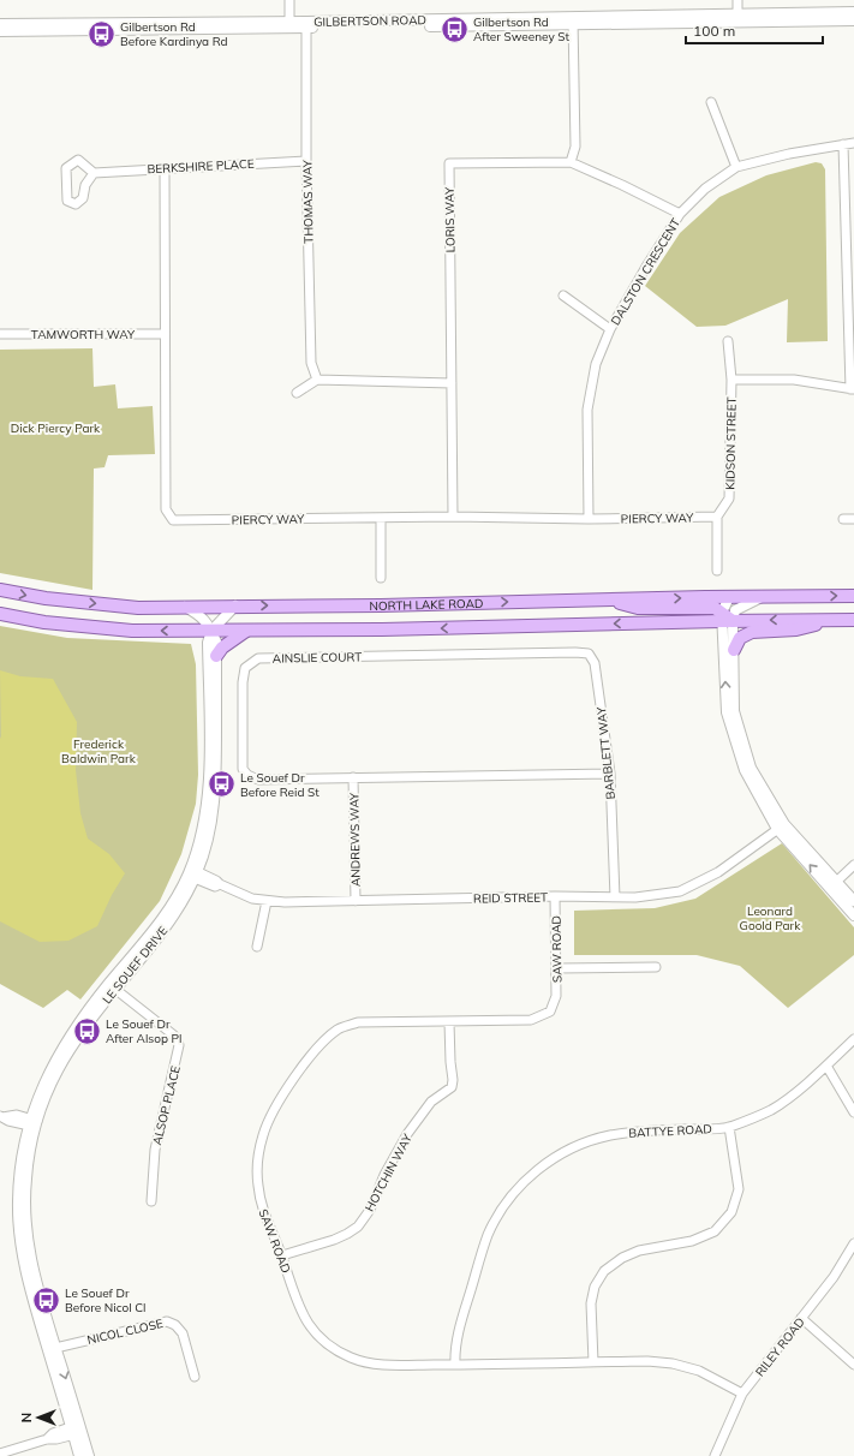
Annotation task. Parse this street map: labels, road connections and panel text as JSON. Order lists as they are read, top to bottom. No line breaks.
{"streets":{"main road":["NORTH LAKE ROAD"],"street":["GILBERTSON ROAD","BERKSHIRE PLACE","THOMAS WAY","LORIS WAY","DALSTON CRESCENT","TAMWORTH WAY","KIDSON STREET","PIERCY WAY","AINSLIE COURT","BARBLETT WAY","ANDREWS WAY","REID STREET","SAW ROAD","LE SOUEF DRIVE","ALSOP PLACE","BATTYE ROAD","HOTCHIN WAY","NICOL CLOSE","RILEY ROAD"]},"crossings":[["GILBERTSON ROAD","THOMAS WAY"],["BERKSHIRE PLACE","THOMAS WAY"],["BERKSHIRE PLACE","PIERCY WAY"],["LORIS WAY","DALSTON CRESCENT"],["LORIS WAY","PIERCY WAY"],["DALSTON CRESCENT","PIERCY WAY"],["TAMWORTH WAY","PIERCY WAY"],["KIDSON STREET","PIERCY WAY"],["NORTH LAKE ROAD","LE SOUEF DRIVE"],["AINSLIE COURT","BARBLETT WAY"],["AINSLIE COURT","ANDREWS WAY"],["BARBLETT WAY","REID STREET"],["ANDREWS WAY","REID STREET"],["REID STREET","SAW ROAD"],["REID STREET","LE SOUEF DRIVE"],["SAW ROAD","BATTYE ROAD"],["SAW ROAD","HOTCHIN WAY"],["SAW ROAD","RILEY ROAD"],["LE SOUEF DRIVE","ALSOP PLACE"],["LE SOUEF DRIVE","NICOL CLOSE"]],"parks":["Dick Piercy Park","Frederick Baldwin Park","Leonard Goold Park"],"places":{"bus stop":["Gilbertson Rd After Sweeney St","Gilbertson Rd Before Kardinya Rd","Le Souef Dr Before Reid St","Le Souef Dr After Alsop Pl","Le Souef Dr Before Nicol Cl"]},"scale_bar":"100 m","north":"left"}
